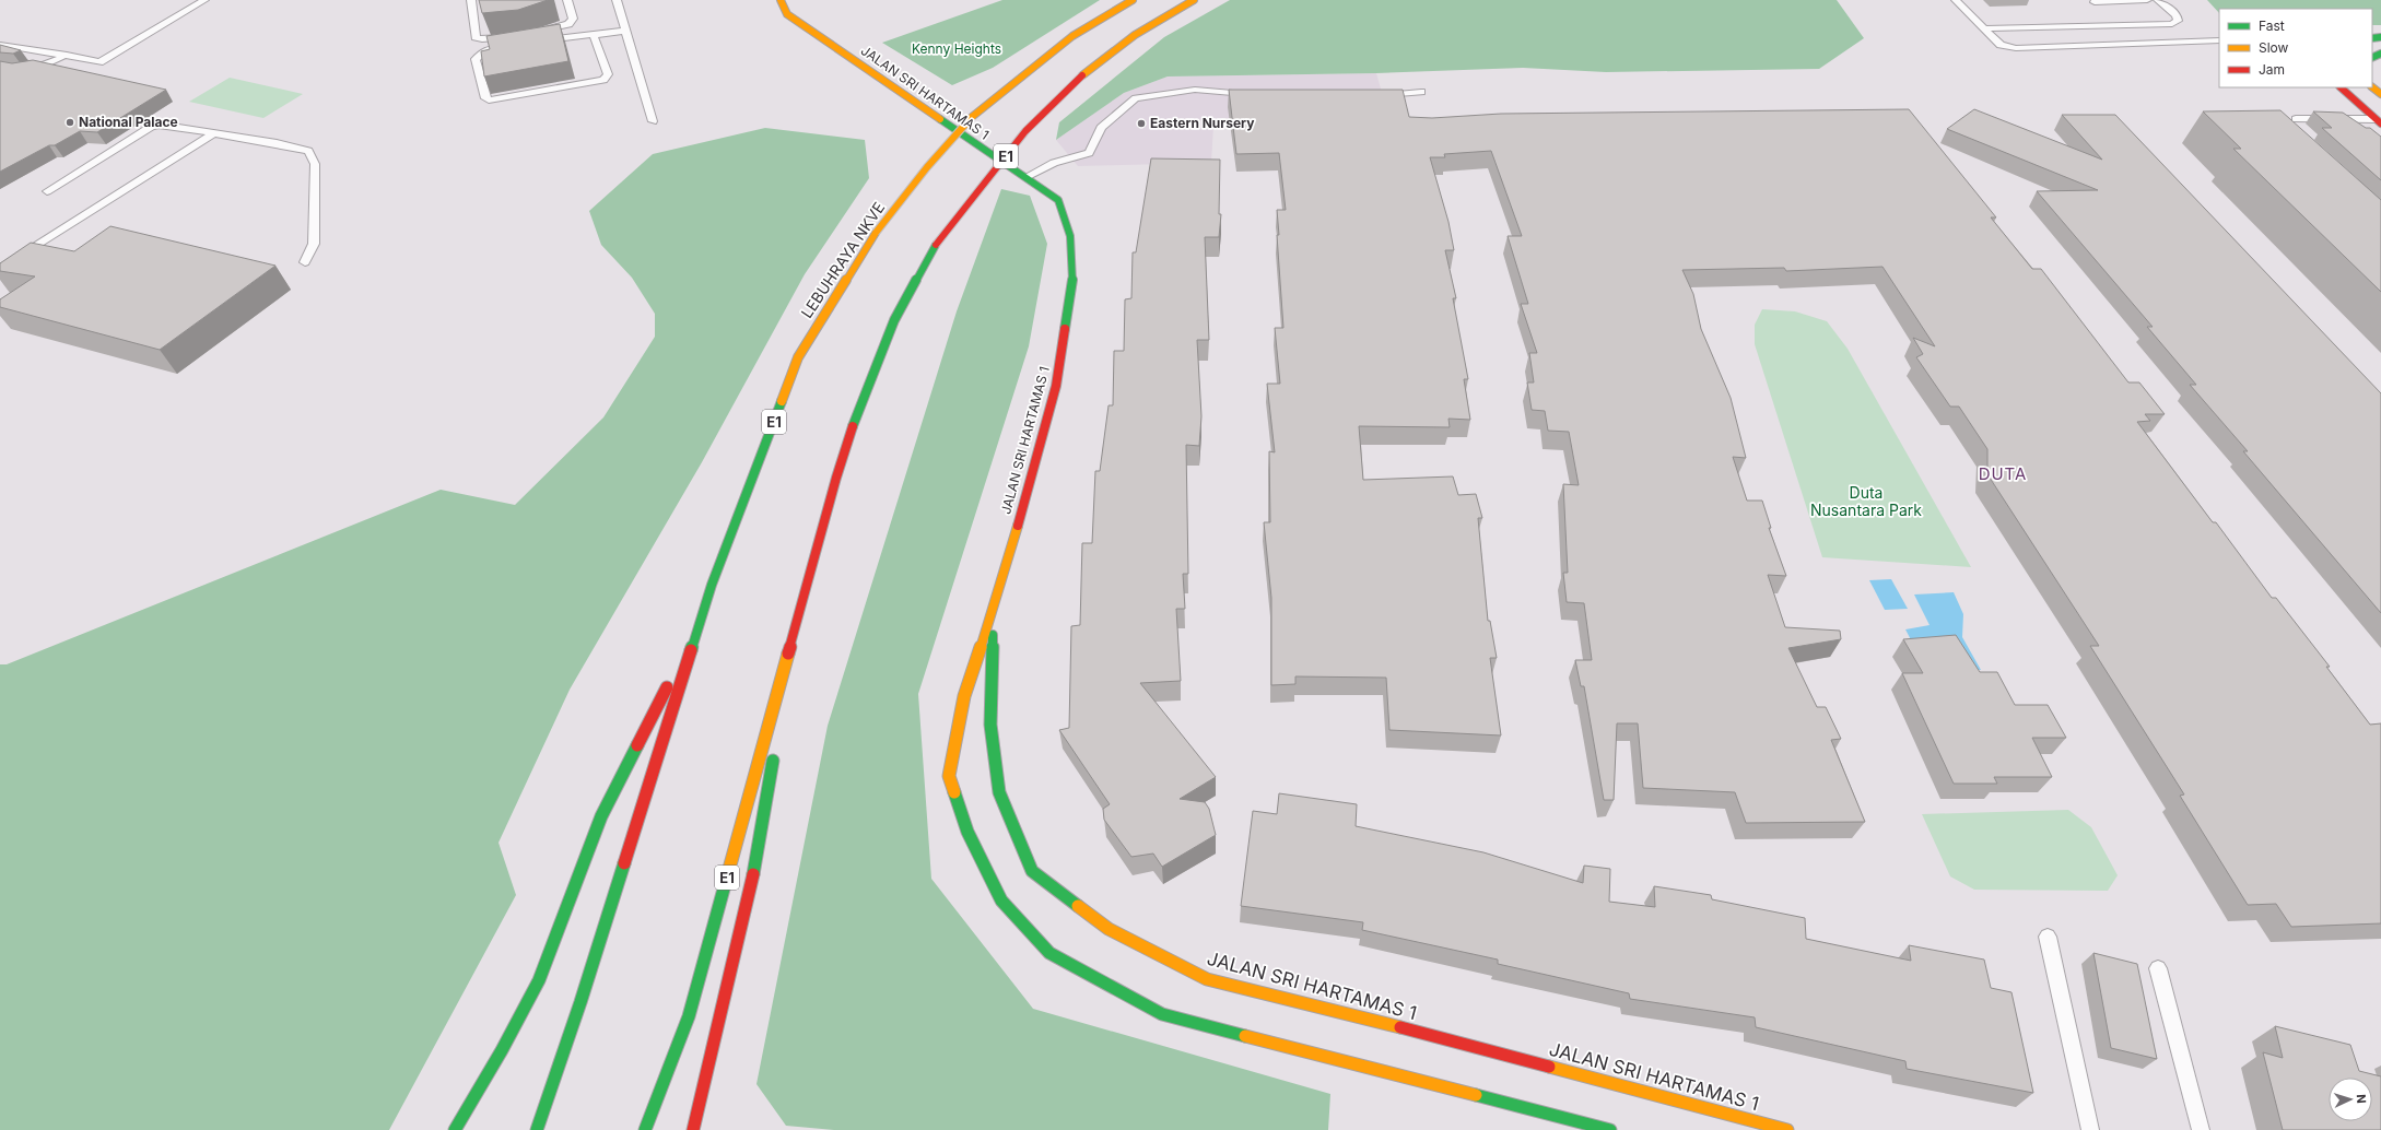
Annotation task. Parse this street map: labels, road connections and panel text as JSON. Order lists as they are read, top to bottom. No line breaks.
{"streets":{"main road":["JALAN SRI HARTAMAS 1","E1","LEBUHRAYA NKVE"]},"districts":["DUTA"],"parks":["Kenny Heights","Duta Nusantara Park"],"places":["National Palace","Eastern Nursery"],"legend":["Fast","Slow","Jam"],"north":"right"}
